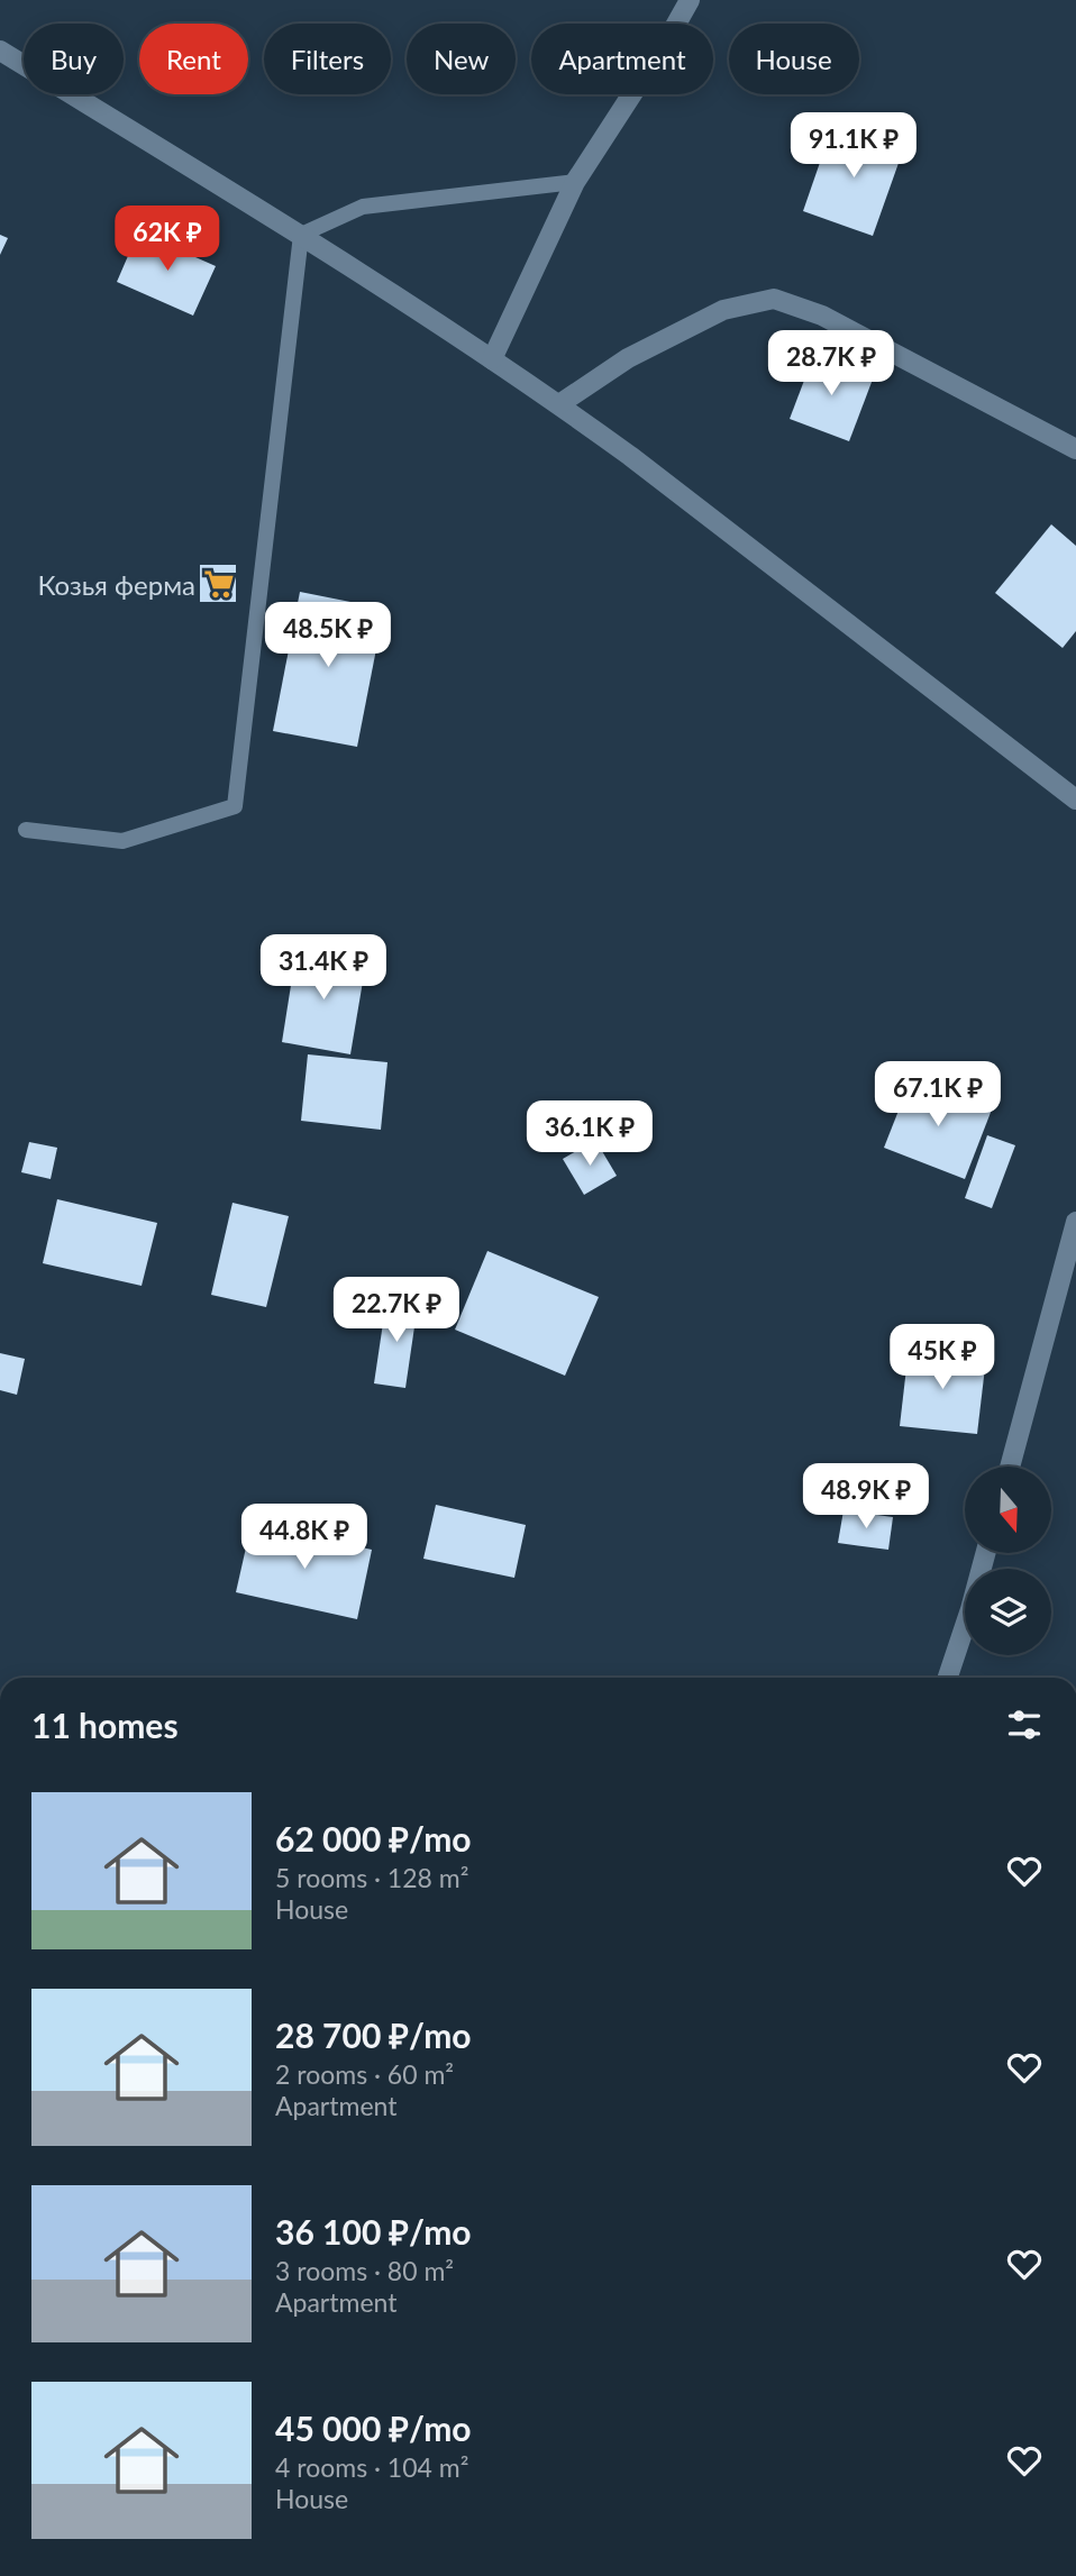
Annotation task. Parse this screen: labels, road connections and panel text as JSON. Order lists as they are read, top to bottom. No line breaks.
{"places":{"supermarket":["Козья ферма"]},"north":"bottom","page":{"chip":["Buy","Rent","Filters","New","Apartment","House"],"price":["91.1K ₽","62K ₽","28.7K ₽","48.5K ₽","31.4K ₽","67.1K ₽","36.1K ₽","22.7K ₽","45K ₽","48.9K ₽","44.8K ₽"],"heading":"11 homes","list":[{"name":"62 000 ₽/mo","note":"5 rooms · 128 m² · House"},{"name":"28 700 ₽/mo","note":"2 rooms · 60 m² · Apartment"},{"name":"36 100 ₽/mo","note":"3 rooms · 80 m² · Apartment"},{"name":"45 000 ₽/mo","note":"4 rooms · 104 m² · House"}]}}
